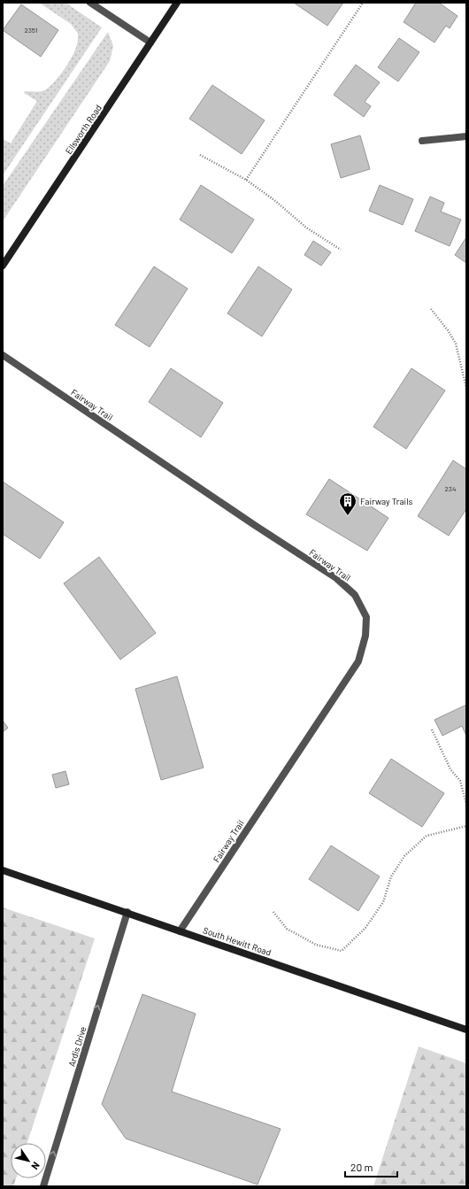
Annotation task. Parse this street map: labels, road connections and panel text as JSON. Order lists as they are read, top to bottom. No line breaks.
{"streets":{"main road":["Ellsworth Road","South Hewitt Road"],"street":["Fairway Trail","Ardis Drive"]},"crossings":[["Fairway Trail","South Hewitt Road"],["South Hewitt Road","Ardis Drive"]],"one_way":["Ardis Drive"],"places":{"building":["Fairway Trails"]},"house_numbers":["2351","234"],"scale_bar":"20 m","north":"bottom right"}
